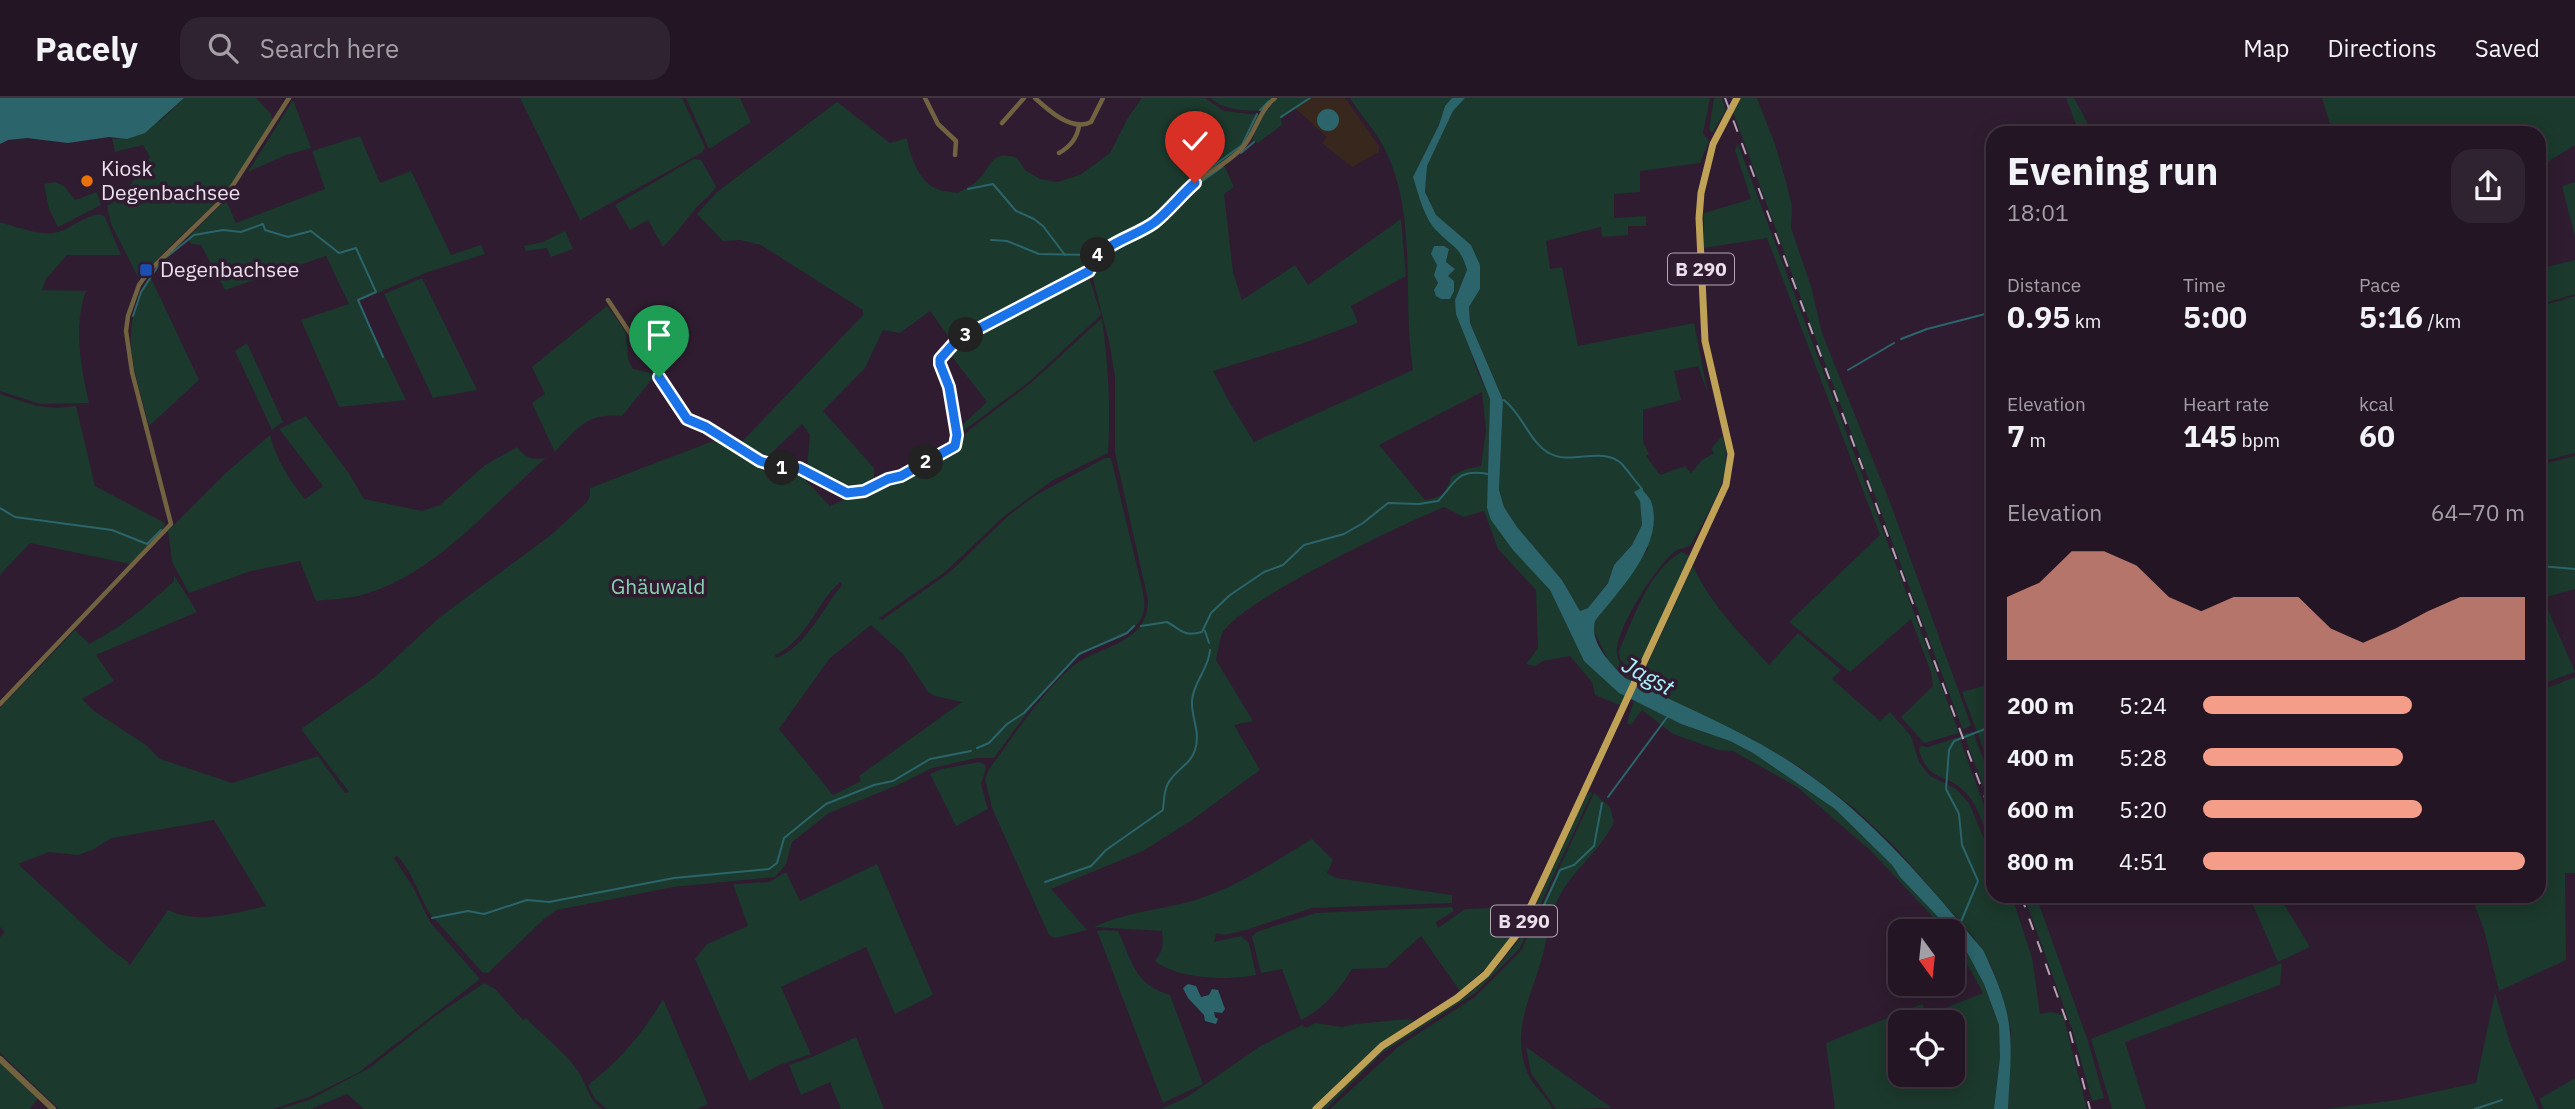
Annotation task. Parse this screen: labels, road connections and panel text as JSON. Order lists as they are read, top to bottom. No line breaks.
{"streets":{"main road":["B 290"]},"water":["Jagst"],"parks":["Ghäuwald"],"places":{"other":["Kiosk Degenbachsee"],"transit":["Degenbachsee"]},"north":"bottom","page":{"header":"Pacely","search":"Search here","nav":["Map","Directions","Saved"],"heading":["Evening run","18:01"],"pins":["4","3","2","1"],"stats":[["Distance","0.95 km"],["Time","5:00"],["Pace","5:16 /km"],["Elevation","7 m"],["Heart rate","145 bpm"],["kcal","60"]],"chart":["Elevation","64–70 m"],"list":[{"name":"200 m","note":"5:24"},{"name":"400 m","note":"5:28"},{"name":"600 m","note":"5:20"},{"name":"800 m","note":"4:51"}]}}
